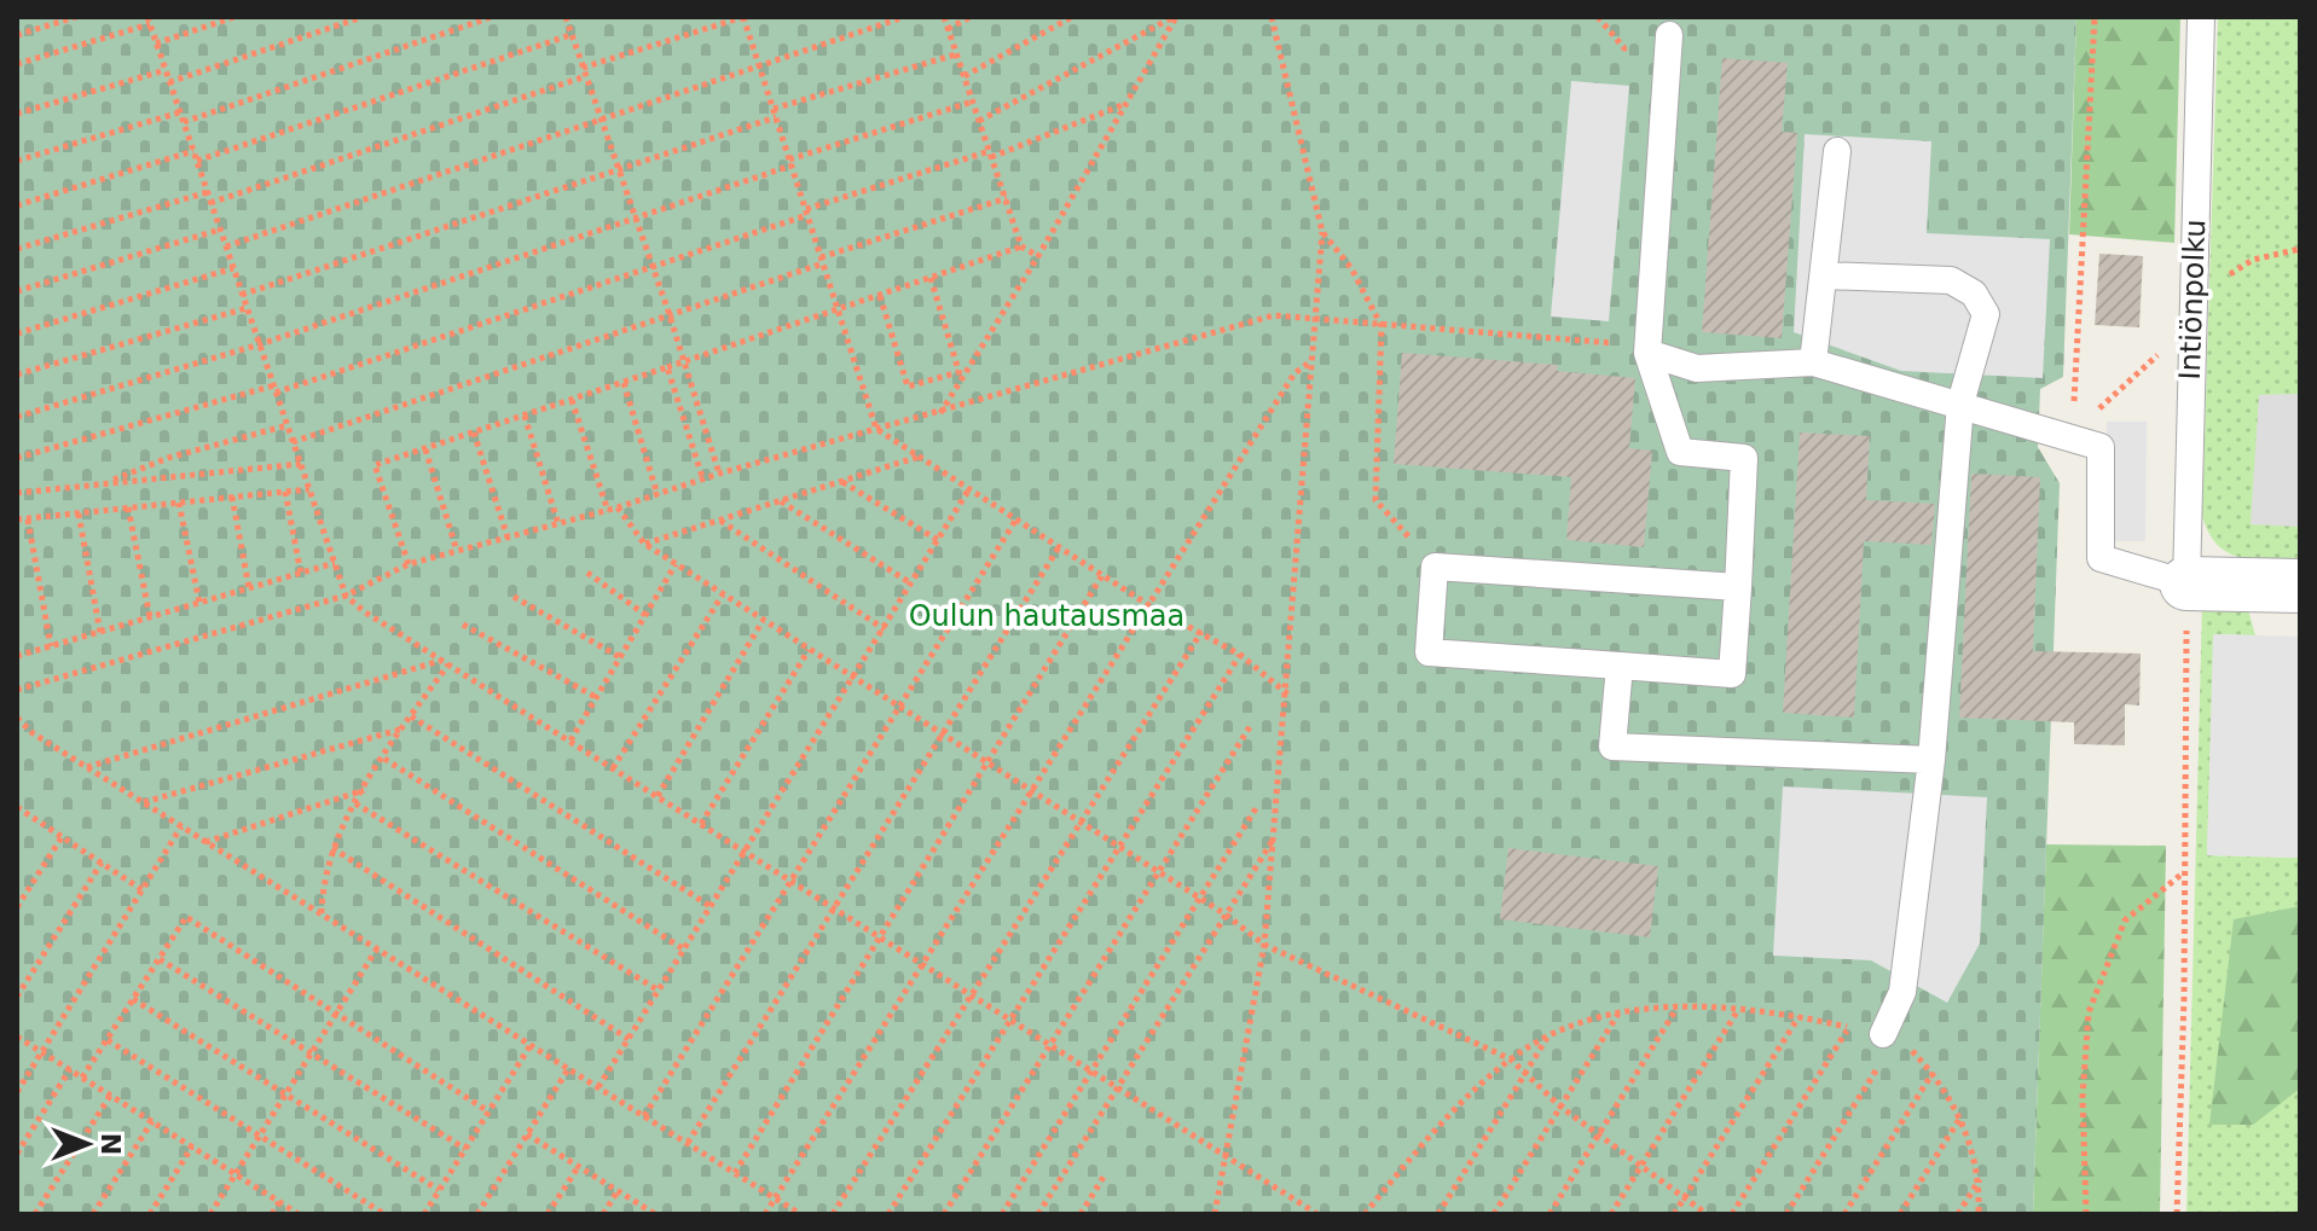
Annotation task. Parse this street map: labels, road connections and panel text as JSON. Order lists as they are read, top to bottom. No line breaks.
{"streets":{"lane":["Intiönpolku"]},"parks":["Oulun hautausmaa"],"north":"right"}
